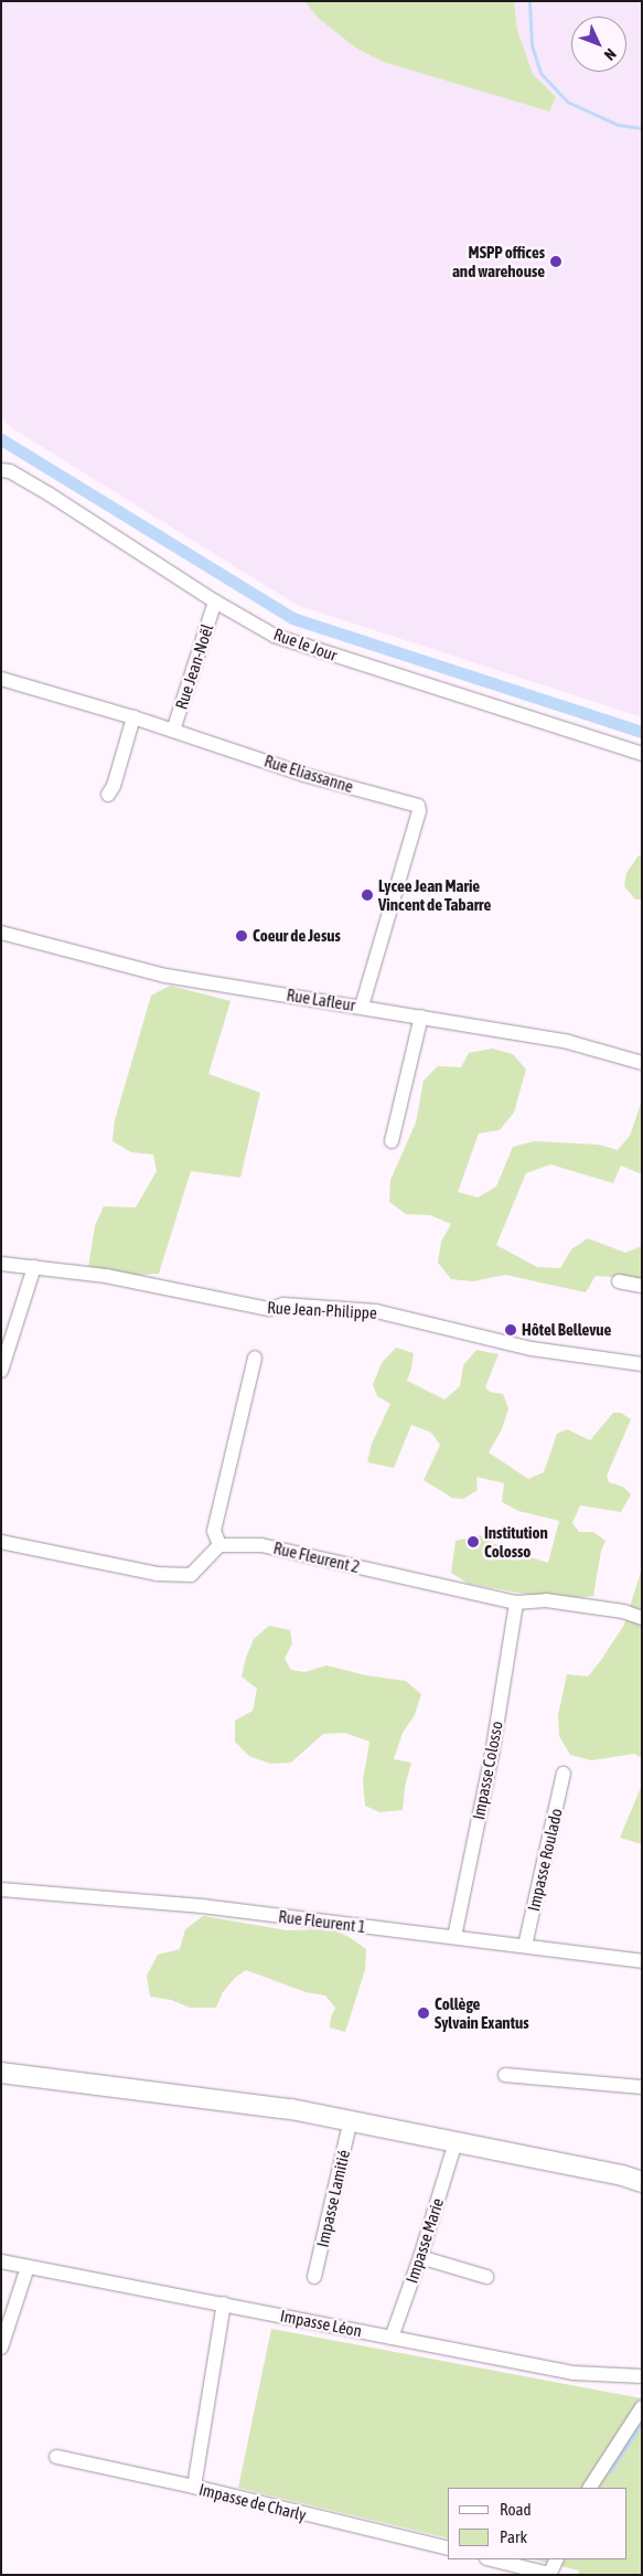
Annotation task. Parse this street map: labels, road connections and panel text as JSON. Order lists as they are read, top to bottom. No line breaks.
{"streets":{"street":["Rue le Jour","Rue Jean-Noël","Rue Eliassanne","Rue Lafleur","Rue Jean-Philippe","Rue Fleurent 2","Impasse Colosso","Impasse Roulado","Rue Fleurent 1","Impasse Lamitié","Impasse Marie","Impasse Léon","Impasse de Charly"]},"crossings":[["Rue le Jour","Rue Jean-Noël"],["Rue Jean-Noël","Rue Eliassanne"],["Rue Eliassanne","Rue Lafleur"],["Rue Fleurent 2","Impasse Colosso"],["Impasse Colosso","Rue Fleurent 1"],["Impasse Roulado","Rue Fleurent 1"],["Impasse Marie","Impasse Léon"]],"places":["MSPP offices and warehouse","Lycee Jean Marie Vincent de Tabarre","Coeur de Jesus","Hôtel Bellevue","Institution Colosso","Collège Sylvain Exantus"],"legend":["Road","Park"],"north":"bottom right"}
